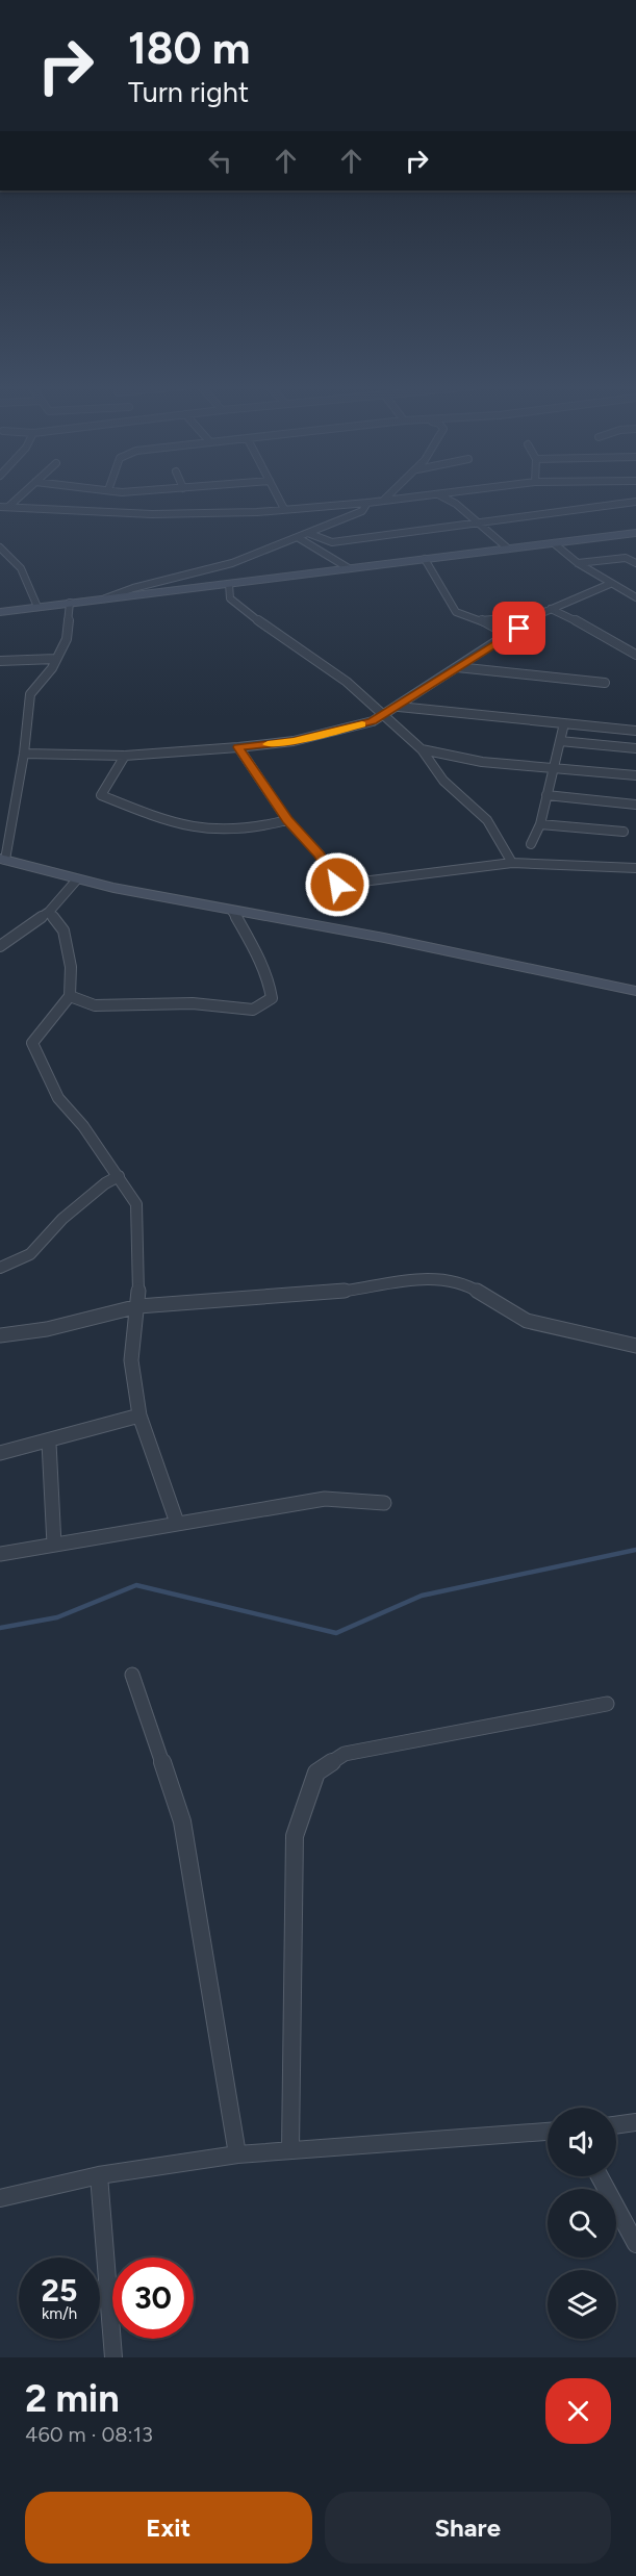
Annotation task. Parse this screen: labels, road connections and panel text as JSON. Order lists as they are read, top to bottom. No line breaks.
{"page":{"turn":["180 m","Turn right"],"speed":"25 km/h","limit":"30","heading":["2 min","460 m · 08:13"],"buttons":["Exit","Share"]}}
